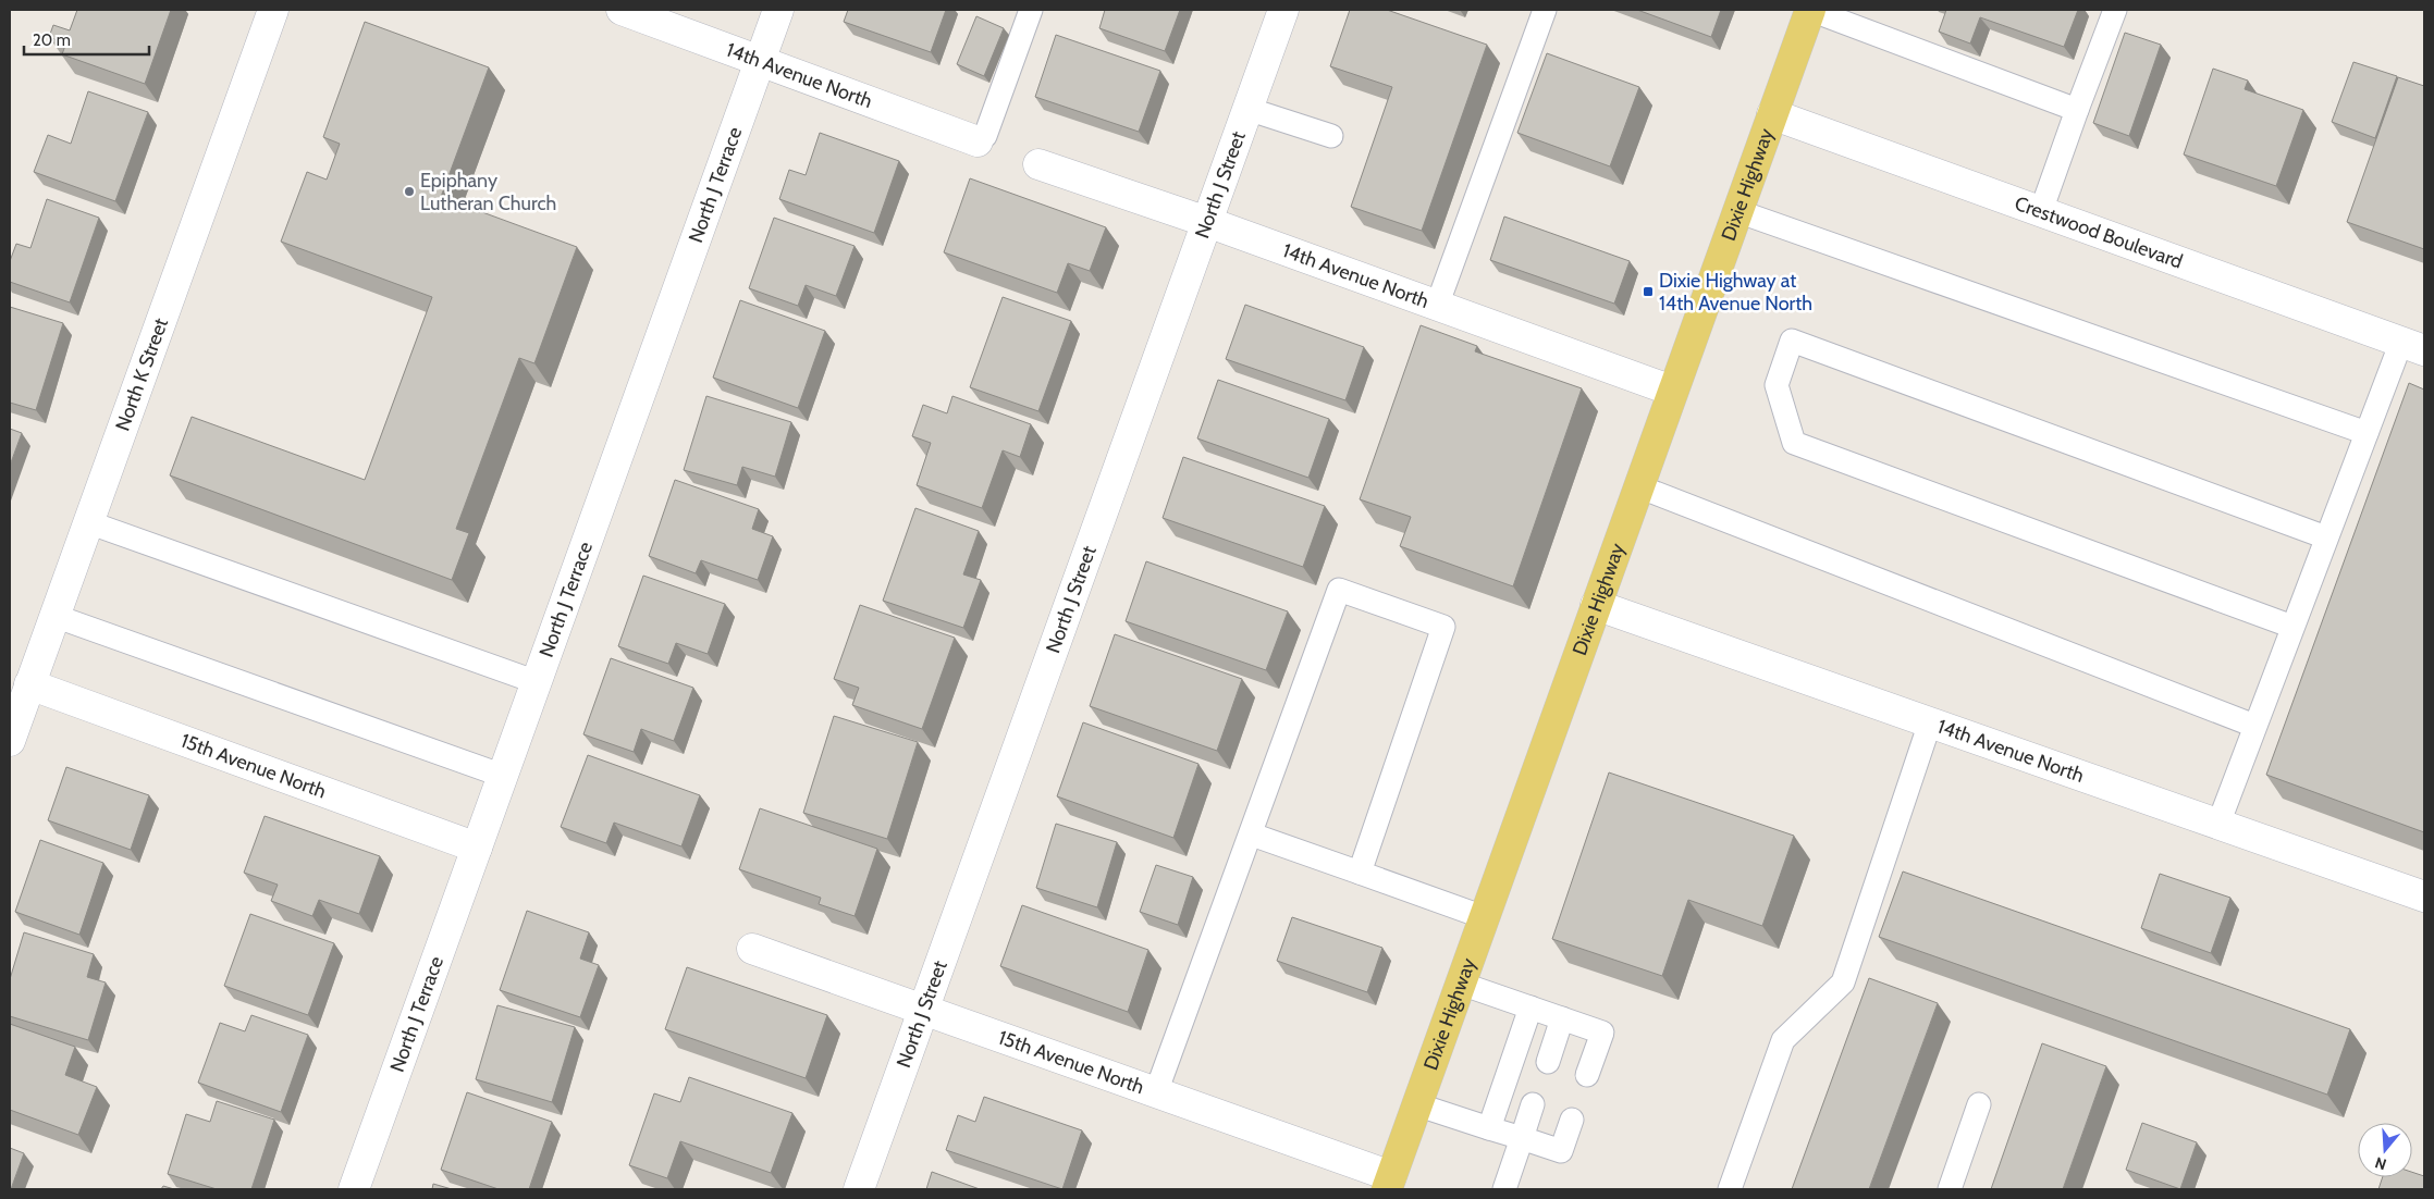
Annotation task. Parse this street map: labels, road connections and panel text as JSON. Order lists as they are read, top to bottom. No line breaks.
{"streets":{"main road":["Dixie Highway"],"street":["14th Avenue North","North J Terrace","North J Street","Crestwood Boulevard","North K Street","15th Avenue North"]},"crossings":[["14th Avenue North","North J Terrace"],["14th Avenue North","North J Street"],["14th Avenue North","Dixie Highway"],["North J Terrace","15th Avenue North"],["North J Street","15th Avenue North"],["Dixie Highway","Crestwood Boulevard"],["Dixie Highway","15th Avenue North"],["North K Street","15th Avenue North"]],"places":{"other":["Epiphany Lutheran Church"],"transit":["Dixie Highway at 14th Avenue North"]},"scale_bar":"20 m","north":"bottom"}
